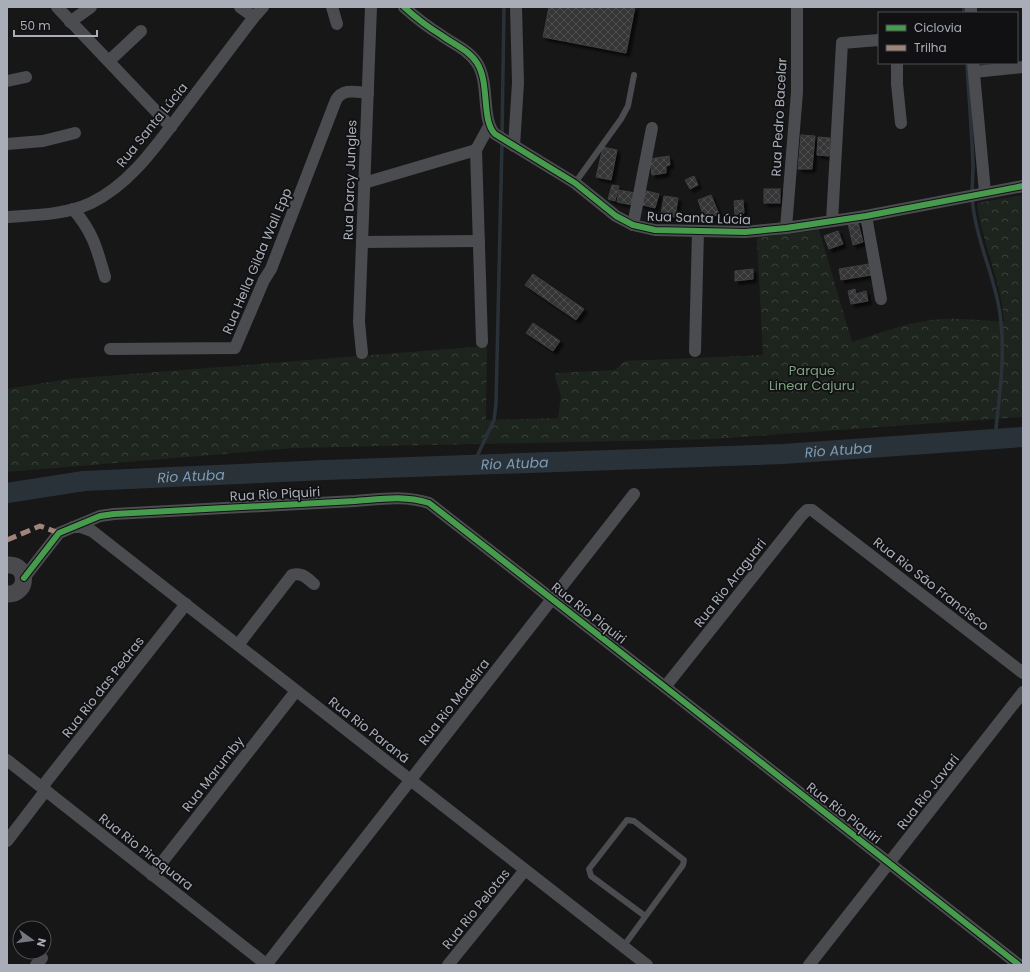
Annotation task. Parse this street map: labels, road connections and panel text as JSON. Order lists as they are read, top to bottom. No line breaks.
{"streets":{"street":["Rua Pedro Bacelar","Rua Santa Lúcia","Rua Darcy Jungles","Rua Hella Gilda Wall Epp","Rua Rio Piquiri","Rua Rio Araguari","Rua Rio São Francisco","Rua Rio das Pedras","Rua Rio Madeira","Rua Rio Paraná","Rua Marumby","Rua Rio Javari","Rua Rio Piraquara","Rua Rio Pelotas"]},"crossings":[["Rua Pedro Bacelar","Rua Santa Lúcia"],["Rua Darcy Jungles","Rua Hella Gilda Wall Epp"],["Rua Rio Piquiri","Rua Rio Araguari"],["Rua Rio Piquiri","Rua Rio Madeira"],["Rua Rio Piquiri","Rua Rio Paraná"],["Rua Rio Piquiri","Rua Rio Javari"],["Rua Rio Araguari","Rua Rio São Francisco"],["Rua Rio das Pedras","Rua Rio Paraná"],["Rua Rio das Pedras","Rua Rio Piraquara"],["Rua Rio Madeira","Rua Rio Paraná"],["Rua Rio Madeira","Rua Rio Piraquara"],["Rua Rio Paraná","Rua Marumby"],["Rua Rio Paraná","Rua Rio Pelotas"],["Rua Marumby","Rua Rio Piraquara"]],"water":["Rio Atuba"],"parks":["Parque Linear Cajuru"],"legend":["Ciclovia","Trilha"],"scale_bar":"50 m","north":"right"}
